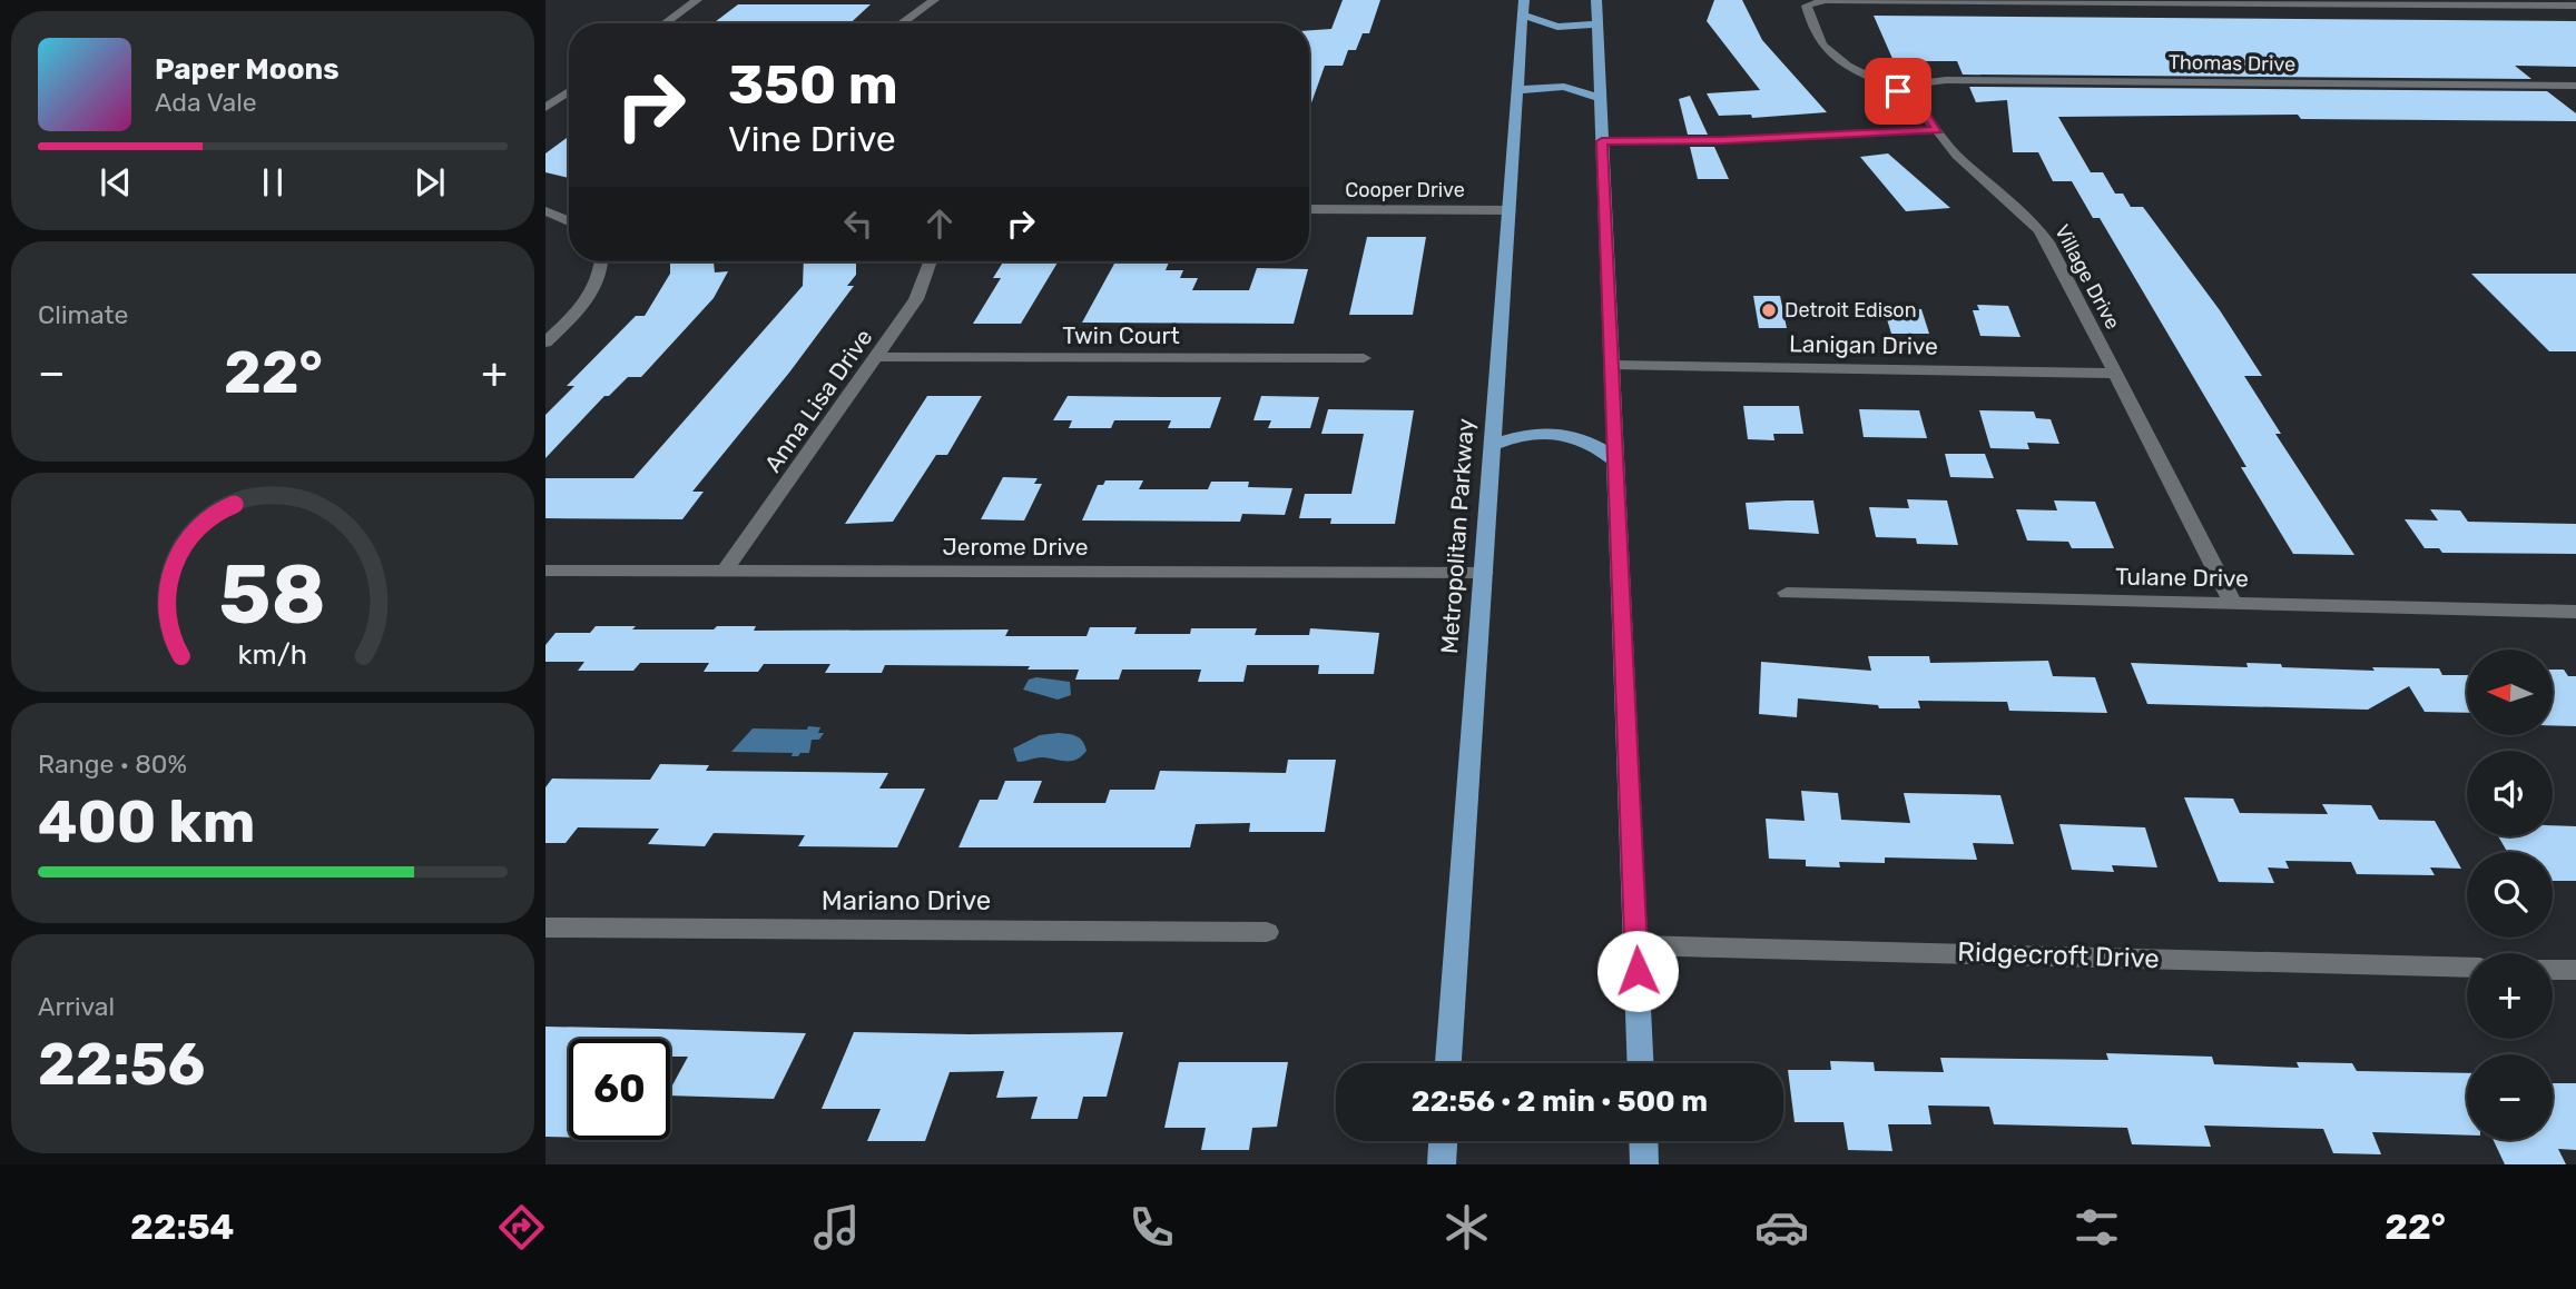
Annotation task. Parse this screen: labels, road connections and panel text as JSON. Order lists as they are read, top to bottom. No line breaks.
{"streets":{"main road":["Metropolitan Parkway"],"street":["Thomas Drive","Cooper Drive","Village Drive","Twin Court","Lanigan Drive","Anna Lisa Drive","Jerome Drive","Tulane Drive","Mariano Drive","Ridgecroft Drive"]},"crossings":[["Thomas Drive","Village Drive"],["Cooper Drive","Metropolitan Parkway"],["Village Drive","Lanigan Drive"],["Village Drive","Tulane Drive"],["Twin Court","Anna Lisa Drive"],["Anna Lisa Drive","Jerome Drive"],["Metropolitan Parkway","Jerome Drive"]],"places":["Detroit Edison"],"north":"left","page":{"turn":["350 m","Vine Drive"],"song":["Paper Moons","Ada Vale"],"tile":["Climate",["Range · 80%","400 km"],["Arrival","22:56"]],"heat":["−","22°","+"],"map_buttons":["+","−"],"limit":"60","trip":"22:56 · 2 min · 500 m","tabs":["22:54","22°"],"gauge":["58","km/h"]}}
